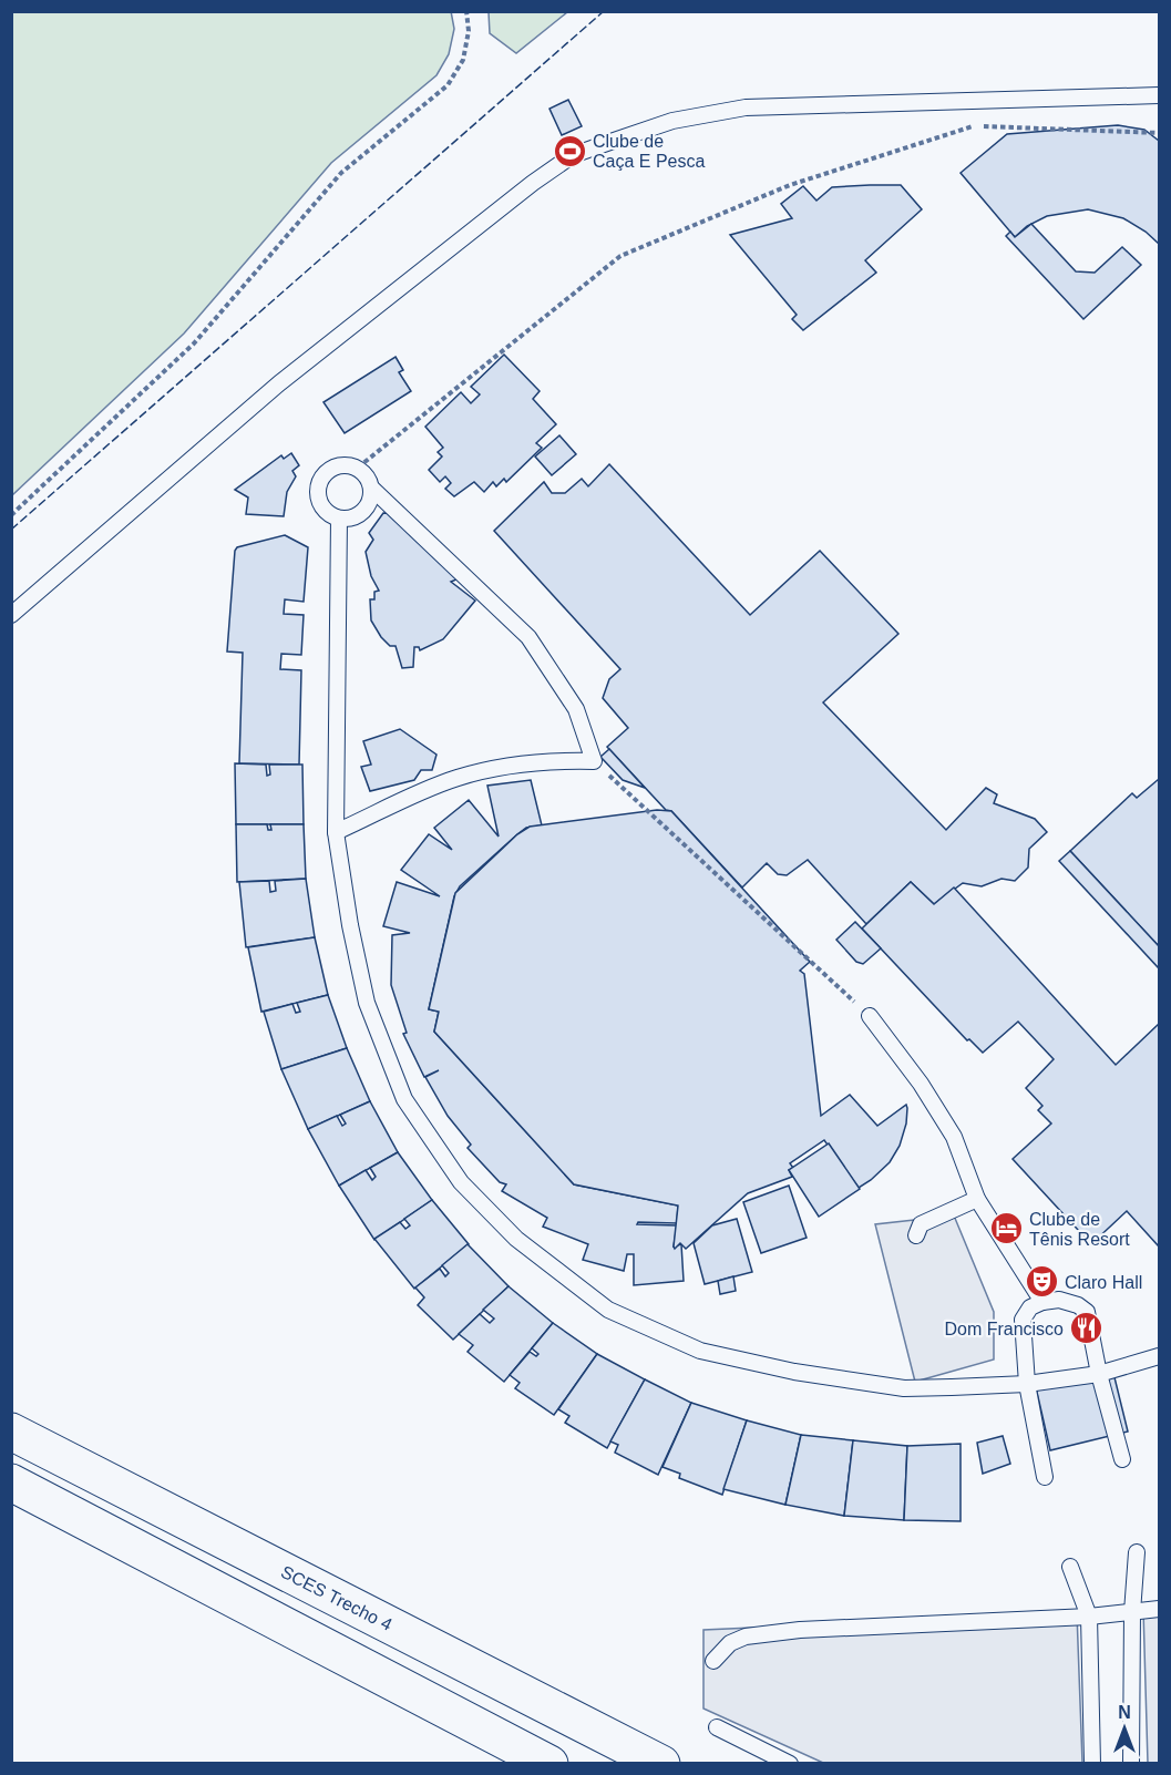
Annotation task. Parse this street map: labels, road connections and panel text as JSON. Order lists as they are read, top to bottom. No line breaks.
{"streets":{"street":["SCES Trecho 4"]},"places":{"sports":["Clube de Caça E Pesca"],"hotel":["Clube de Tênis Resort"],"theatre":["Claro Hall"],"restaurant":["Dom Francisco"]},"north":"top"}
